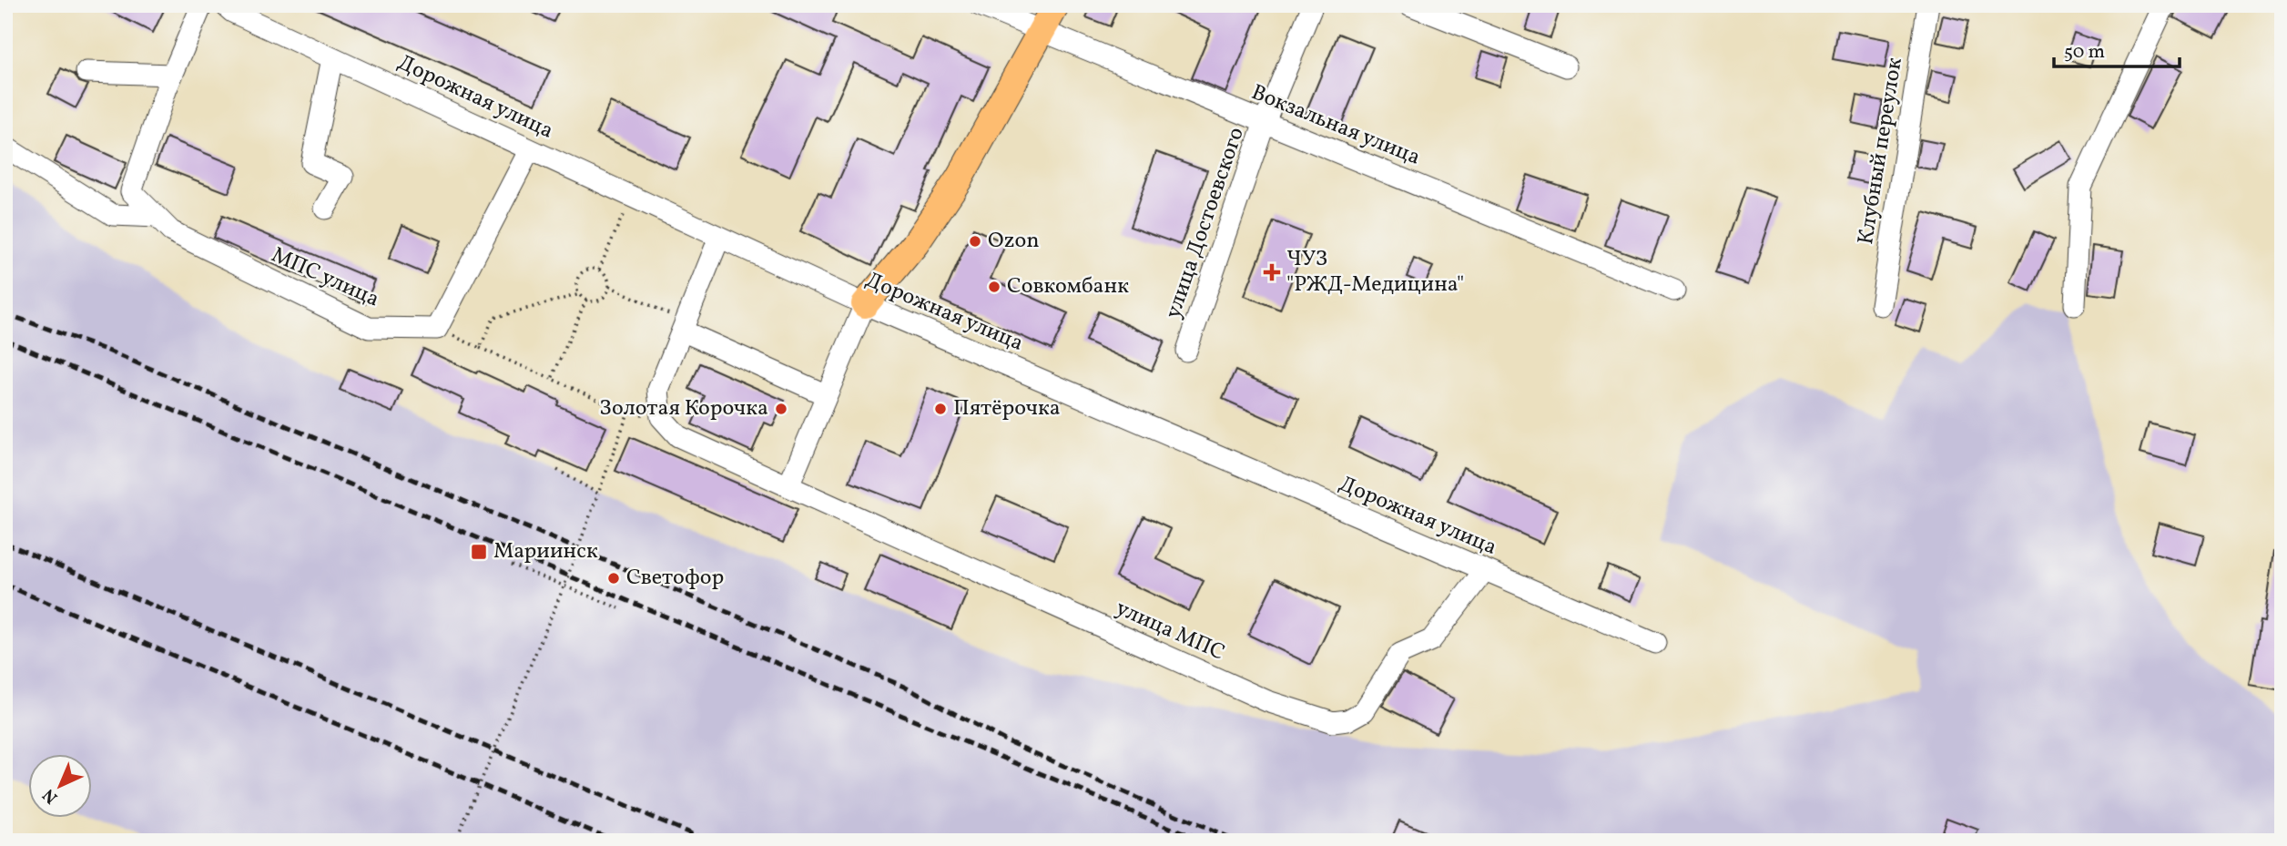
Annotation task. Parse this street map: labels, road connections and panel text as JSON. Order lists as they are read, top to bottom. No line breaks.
{"streets":{"street":["Дорожная улица","Вокзальная улица","Клубный переулок","улица Достоевского","МПС улица","улица МПС"]},"crossings":[["Дорожная улица","улица МПС"],["Вокзальная улица","улица Достоевского"]],"places":{"other":["Ozon","Совкомбанк","Золотая Корочка","Пятёрочка","Светофор"],"health":["ЧУЗ \"РЖД-Медицина\""],"transit":["Мариинск"]},"scale_bar":"50 m","north":"bottom left"}
